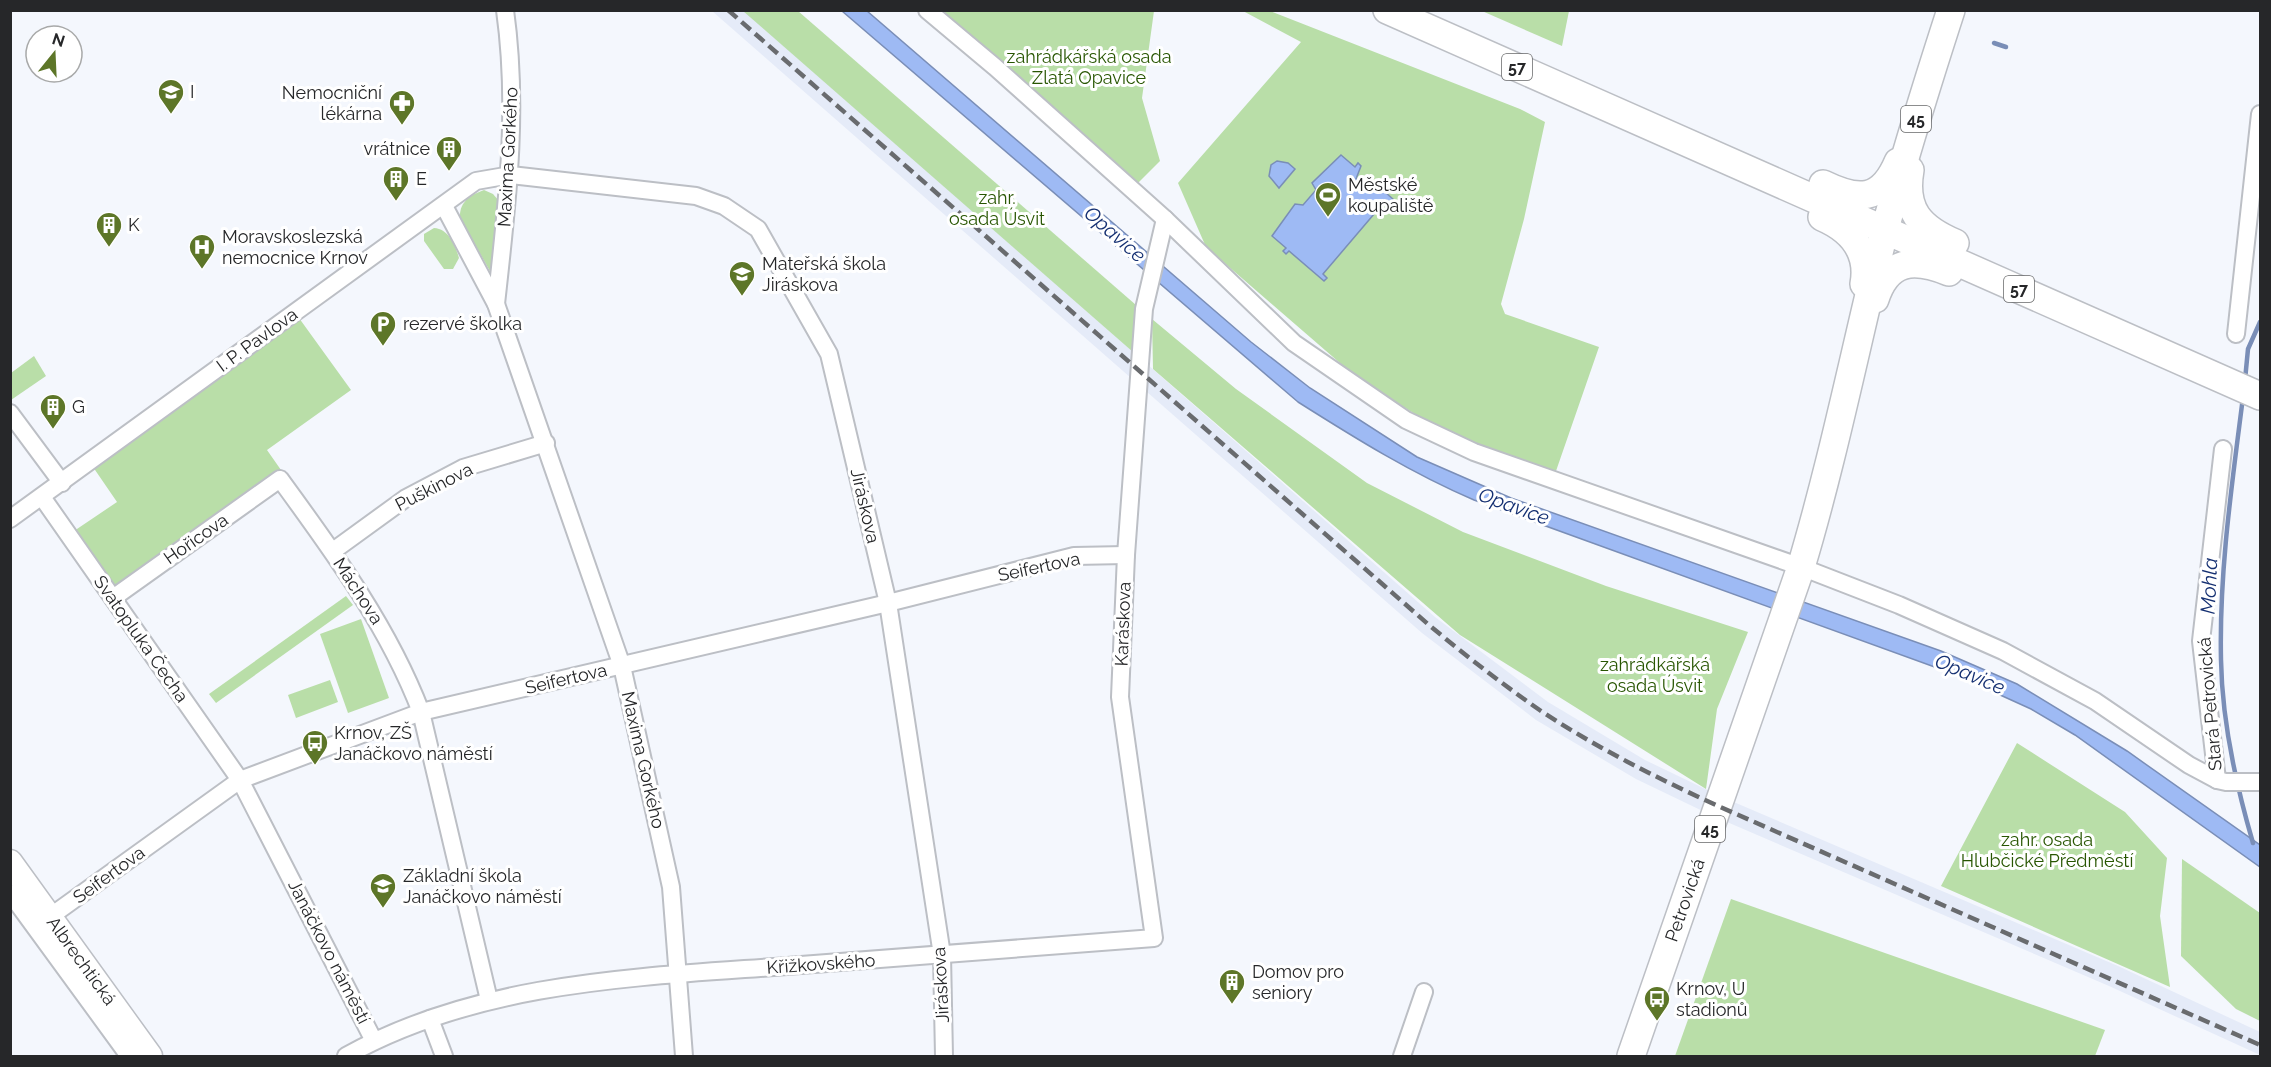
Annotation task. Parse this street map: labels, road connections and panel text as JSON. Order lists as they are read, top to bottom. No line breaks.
{"streets":{"main road":["57","45","Petrovická","Albrechtická"],"street":["Maxima Gorkého","I. P. Pavlova","Puškinova","Jiráskova","Hořicova","Seifertova","Máchova","Karáskova","Svatopluka Čecha","Stará Petrovická","Janáčkovo náměstí","Křižkovského"]},"crossings":[["57","45"],["45","Petrovická"],["Maxima Gorkého","I. P. Pavlova"],["Maxima Gorkého","Puškinova"],["Maxima Gorkého","Jiráskova"],["Maxima Gorkého","Seifertova"],["Maxima Gorkého","Křižkovského"],["I. P. Pavlova","Jiráskova"],["I. P. Pavlova","Svatopluka Čecha"],["Puškinova","Máchova"],["Jiráskova","Seifertova"],["Jiráskova","Křižkovského"],["Hořicova","Máchova"],["Hořicova","Svatopluka Čecha"],["Seifertova","Máchova"],["Seifertova","Karáskova"],["Seifertova","Svatopluka Čecha"],["Seifertova","Janáčkovo náměstí"],["Seifertova","Albrechtická"],["Karáskova","Křižkovského"],["Svatopluka Čecha","Janáčkovo náměstí"],["Janáčkovo náměstí","Křižkovského"]],"water":["Opavice","Mohla"],"parks":["zahrádkářská osada Zlatá Opavice","zahr. osada Úsvit","zahrádkářská osada Úsvit","zahr. osada Hlubčické Předměstí"],"places":{"school or university":["I","Mateřská škola Jiráskova","Základní škola Janáčkovo náměstí"],"pharmacy":["Nemocniční lékárna"],"building":["vrátnice","E","K","G","Domov pro seniory"],"sports":["Městské koupaliště"],"hospital":["Moravskoslezská nemocnice Krnov"],"parking":["rezervé školka"],"bus stop":["Krnov, ZŠ Janáčkovo náměstí","Krnov, U stadionů"]},"north":"top"}
